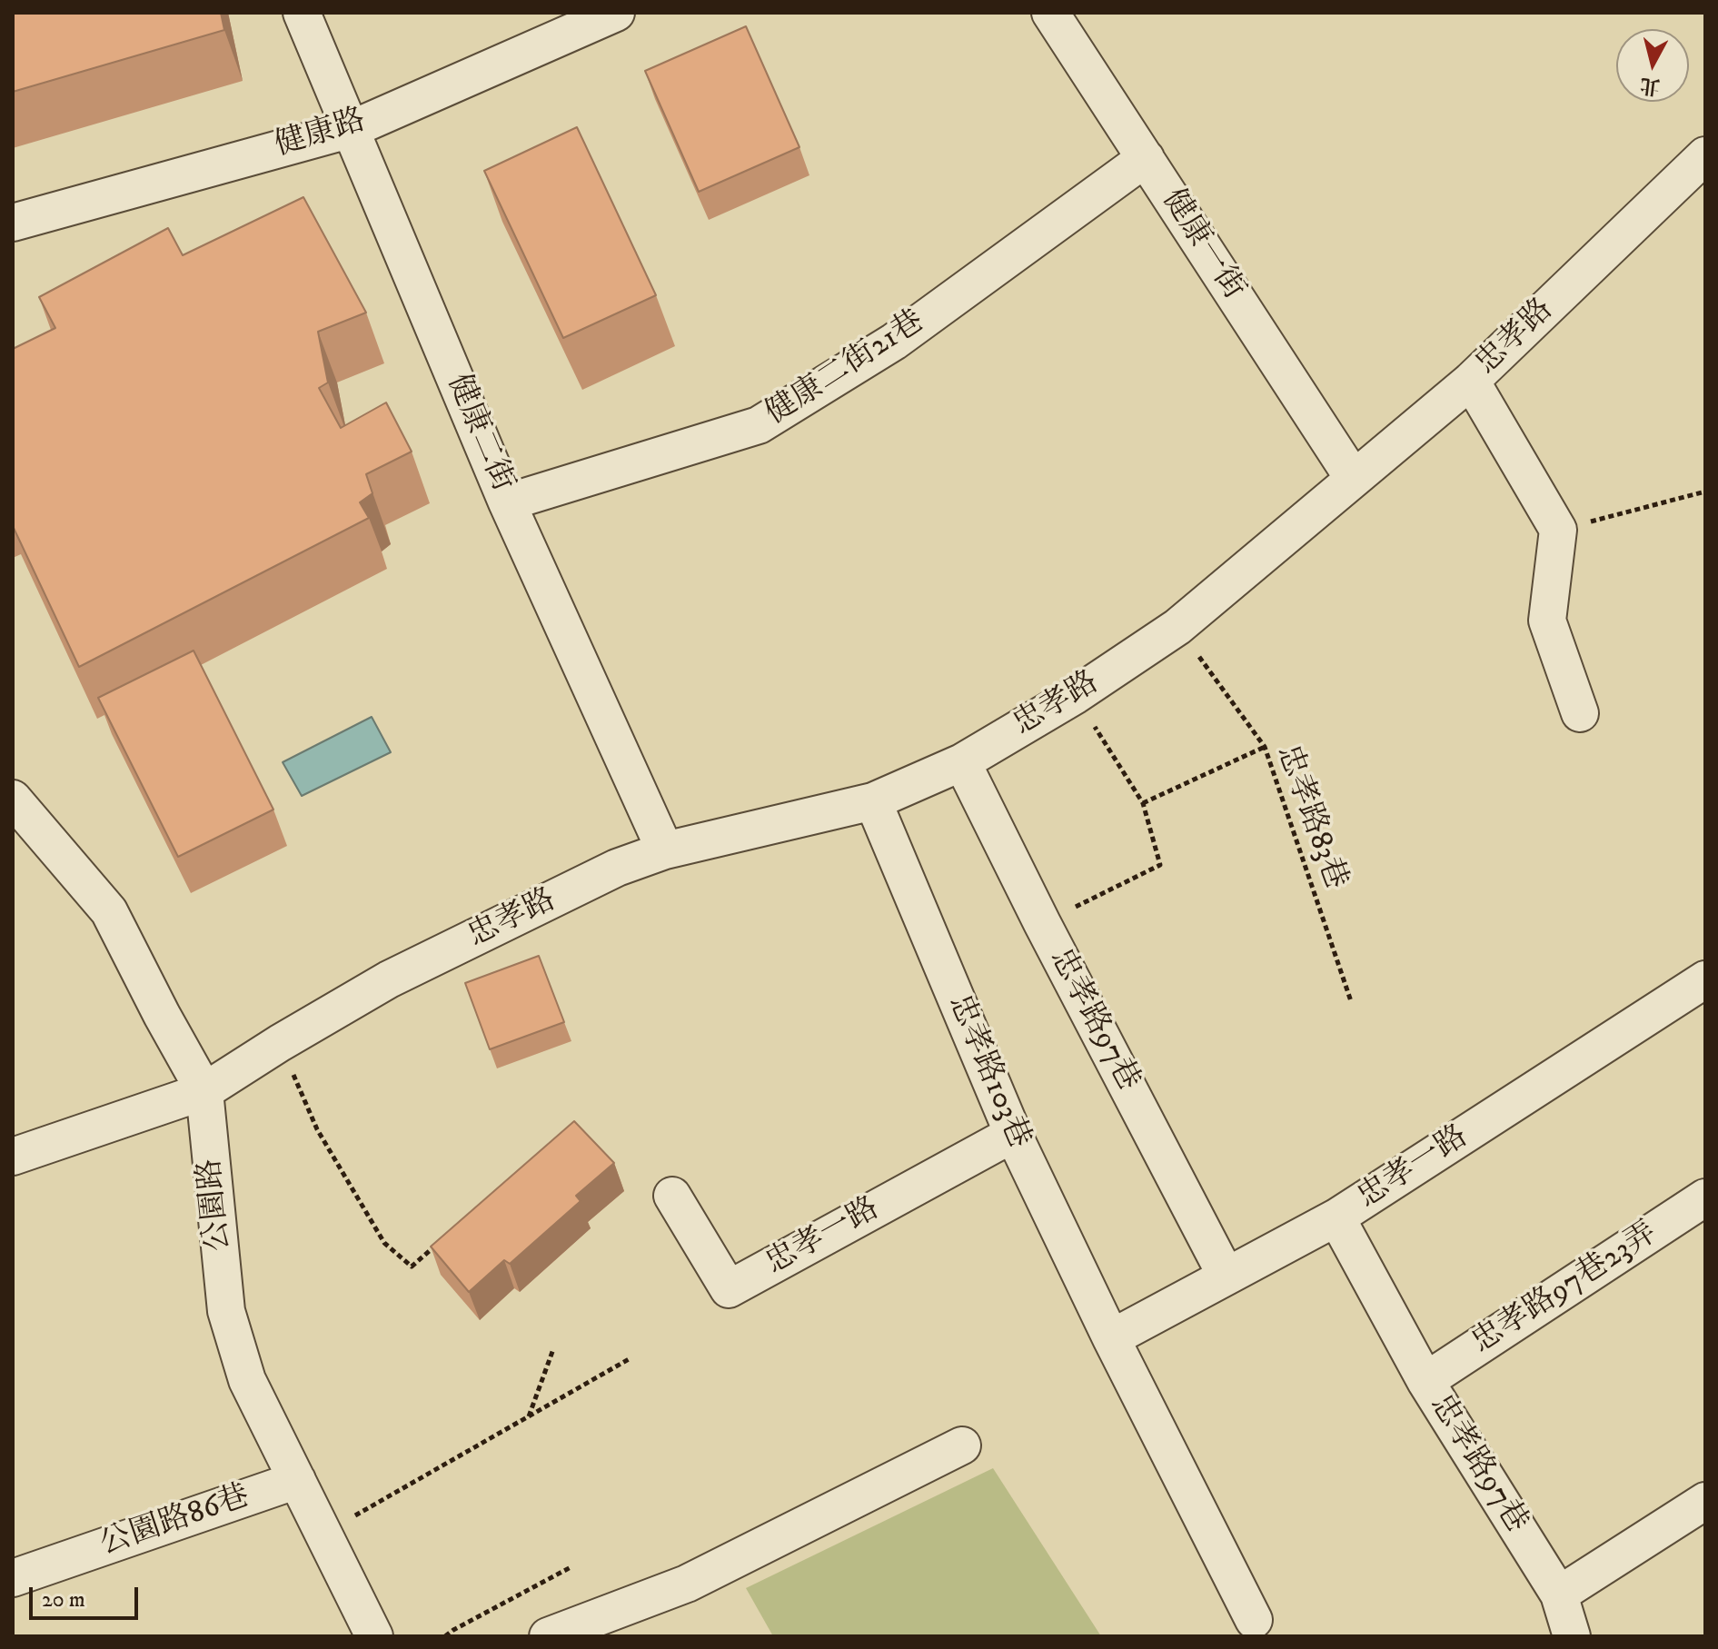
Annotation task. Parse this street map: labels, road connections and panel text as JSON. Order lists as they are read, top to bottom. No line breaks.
{"streets":{"street":["健康路","健康一街","忠孝路","健康二街21巷","健康二街","忠孝路97巷","忠孝路103巷","忠孝一路","公園路","忠孝路97巷23弄","公園路86巷"],"path":["忠孝路83巷"]},"crossings":[["健康路","健康二街"],["健康一街","忠孝路"],["健康一街","健康二街21巷"],["忠孝路","健康二街"],["忠孝路","忠孝路83巷"],["忠孝路","忠孝路97巷"],["忠孝路","忠孝路103巷"],["忠孝路","公園路"],["健康二街21巷","健康二街"],["忠孝路97巷","忠孝一路"],["忠孝路97巷","忠孝路97巷23弄"],["忠孝路103巷","忠孝一路"],["公園路","公園路86巷"]],"scale_bar":"20 m","north":"bottom"}
